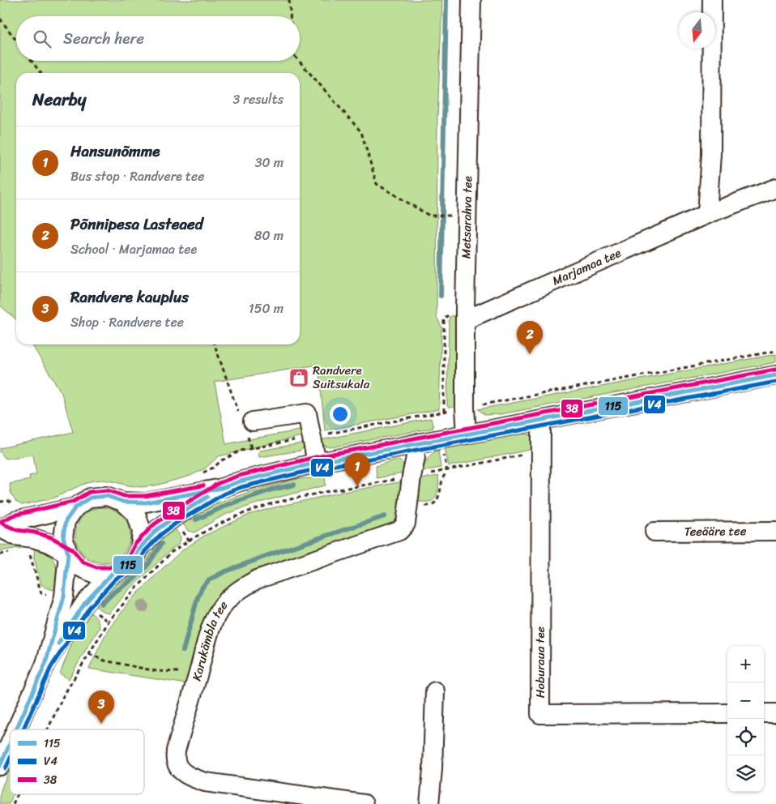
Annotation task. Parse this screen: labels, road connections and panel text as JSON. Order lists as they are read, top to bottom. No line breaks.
{"streets":{"street":["Metsarahva tee","Marjamaa tee","Teeääre tee","Karukämbla tee","Hoburaua tee"]},"crossings":[["Metsarahva tee","Marjamaa tee"]],"places":{"shop":["Randvere Suitsukala"]},"lines":["transit line 38","transit line 115","transit line V4"],"legend":["115","V4","38"],"north":"bottom","page":{"search":"Search here","heading":["Nearby","3 results"],"list":[{"mark":"1","name":"Hansunõmme","note":"Bus stop · Randvere tee","value":"30 m"},{"mark":"2","name":"Põnnipesa Lasteaed","note":"School · Marjamaa tee","value":"80 m"},{"mark":"3","name":"Randvere kauplus","note":"Shop · Randvere tee","value":"150 m"}],"pins":["2","1","3"],"map_buttons":["+","−"]}}
